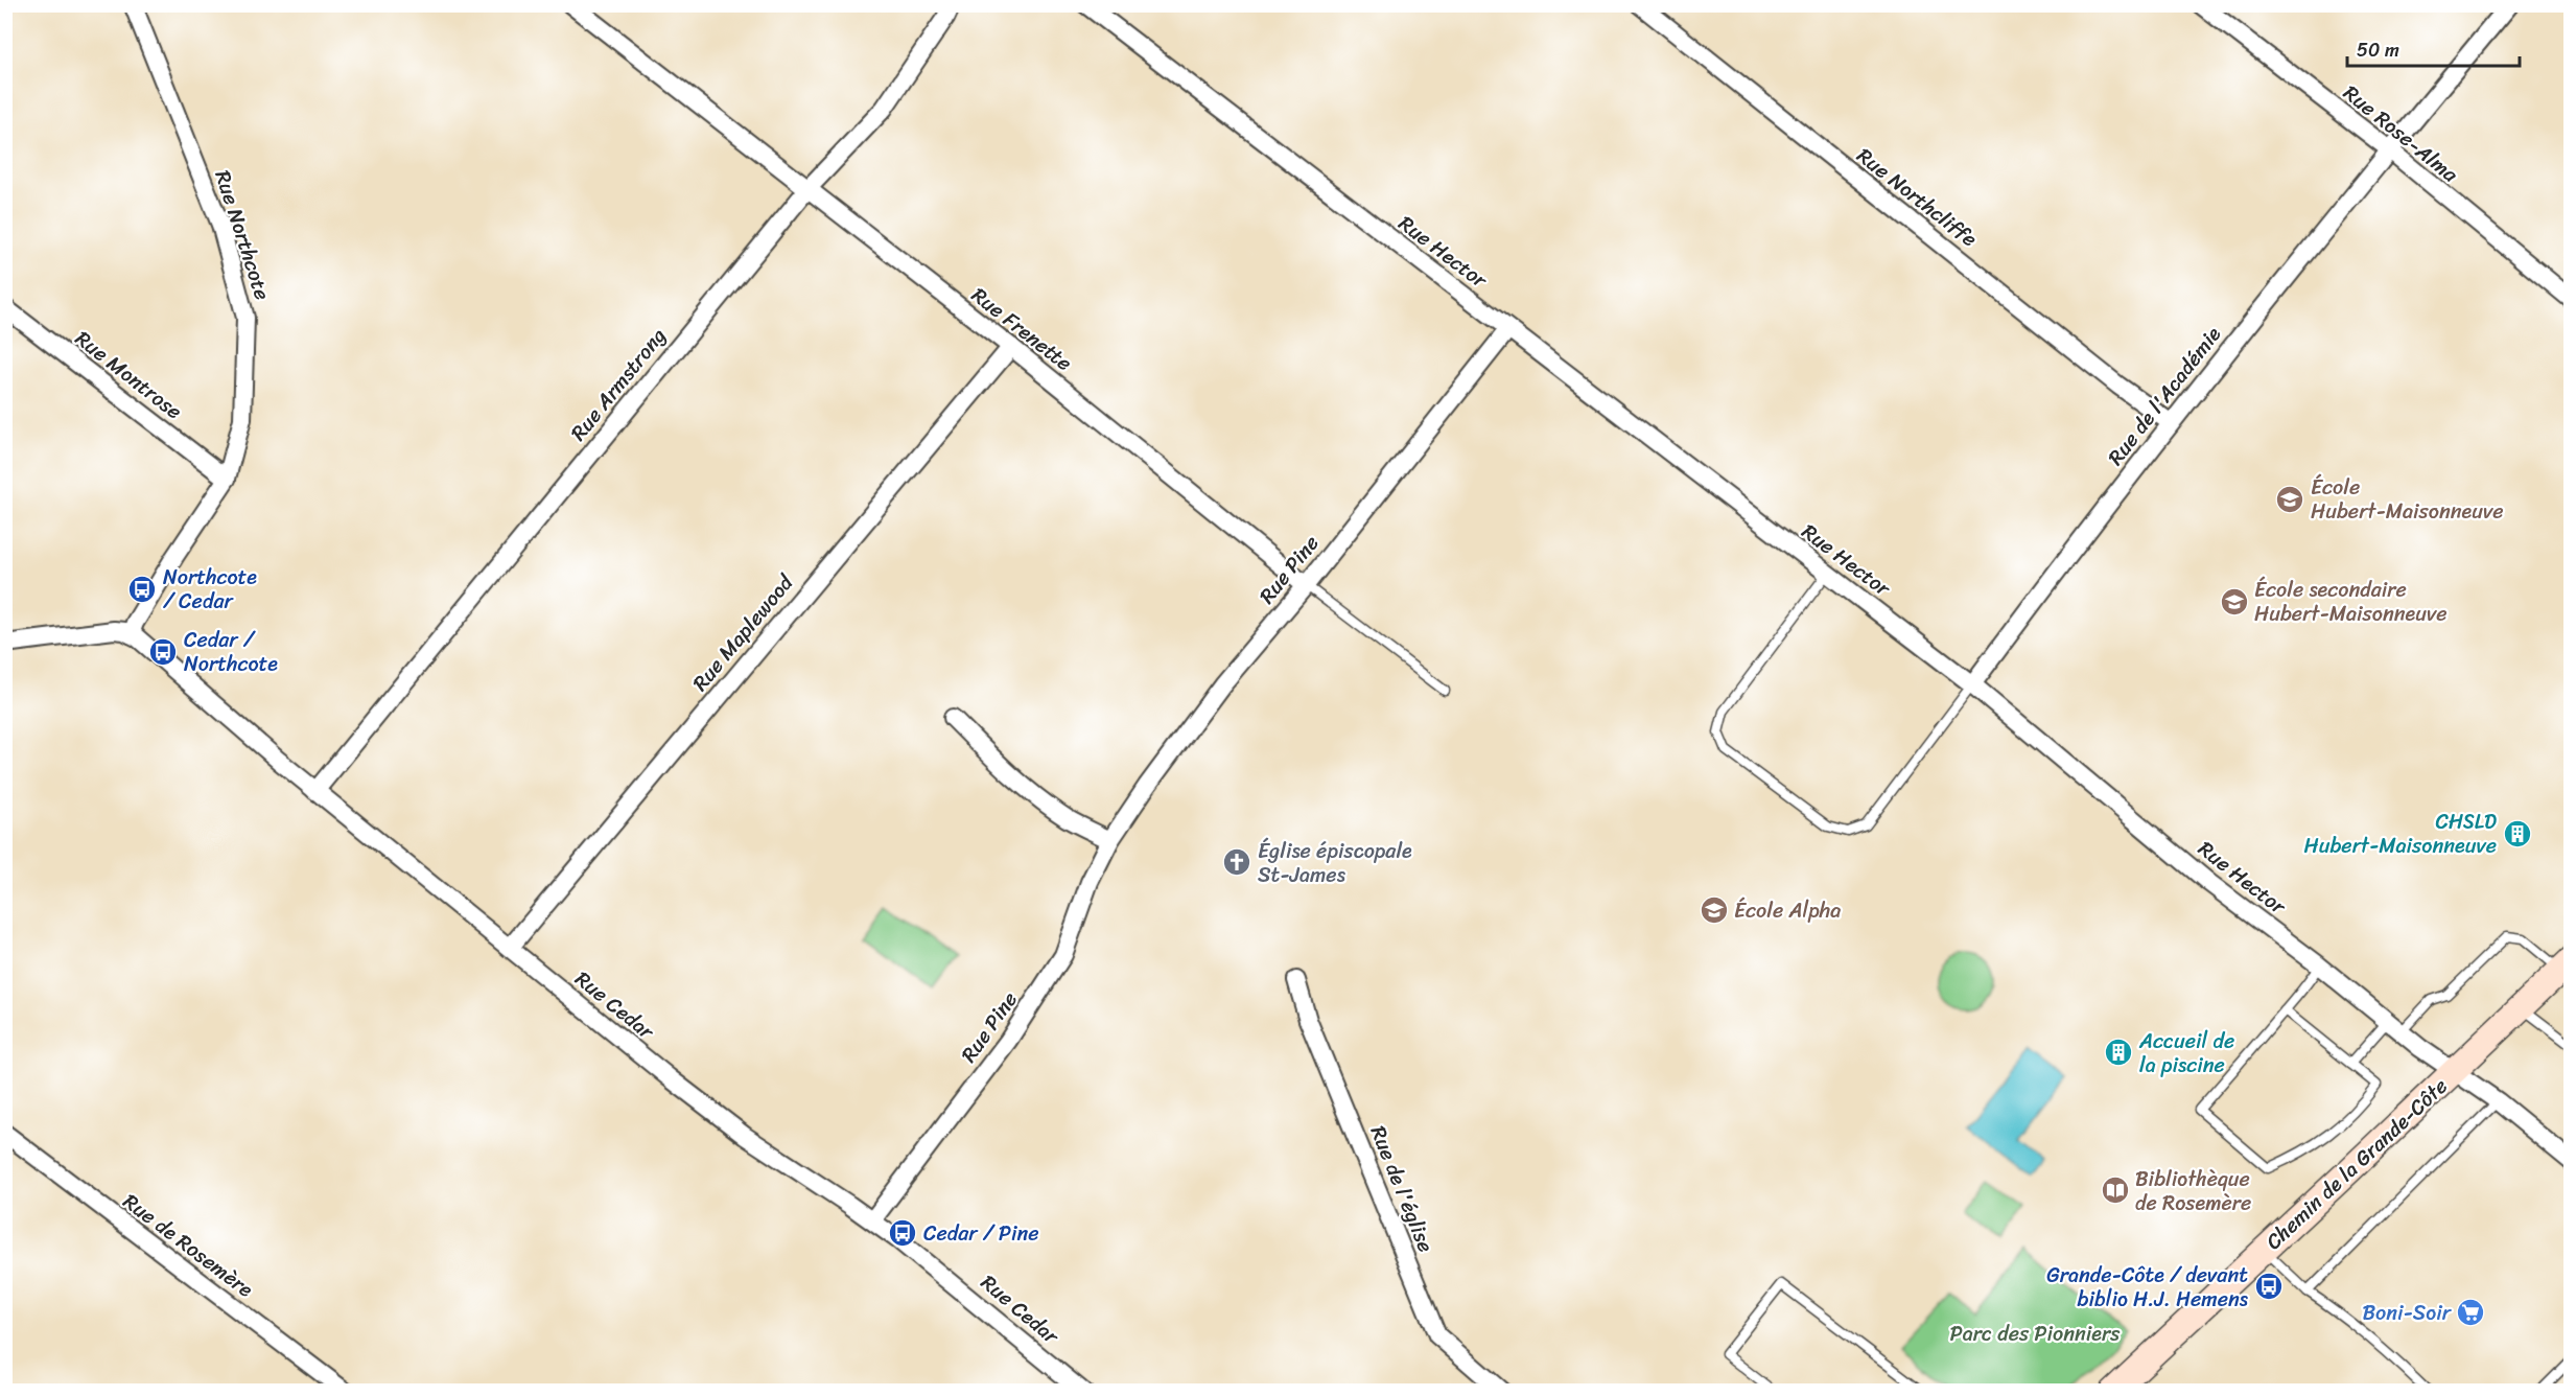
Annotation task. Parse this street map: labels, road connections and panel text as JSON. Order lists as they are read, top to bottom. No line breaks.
{"streets":{"main road":["Chemin de la Grande-Côte"],"street":["Rue Rose-Alma","Rue Northcliffe","Rue Northcote","Rue Hector","Rue Frenette","Rue Montrose","Rue Armstrong","Rue de l'Académie","Rue Pine","Rue Maplewood","Rue Cedar","Rue de l'église","Rue de Rosemère"]},"crossings":[["Rue Rose-Alma","Rue de l'Académie"],["Rue Northcliffe","Rue de l'Académie"],["Rue Northcote","Rue Montrose"],["Rue Northcote","Rue Cedar"],["Rue Hector","Rue de l'Académie"],["Rue Hector","Rue Pine"],["Rue Hector","Chemin de la Grande-Côte"],["Rue Frenette","Rue Armstrong"],["Rue Frenette","Rue Pine"],["Rue Frenette","Rue Maplewood"],["Rue Armstrong","Rue Cedar"],["Rue Pine","Rue Cedar"],["Rue Maplewood","Rue Cedar"]],"parks":["Parc des Pionniers"],"places":{"school or university":["École Hubert-Maisonneuve","École secondaire Hubert-Maisonneuve","École Alpha"],"bus stop":["Northcote / Cedar","Cedar / Northcote","Cedar / Pine","Grande-Côte / devant biblio H.J. Hemens"],"building":["CHSLD Hubert-Maisonneuve","Accueil de la piscine"],"church":["Église épiscopale St-James"],"library":["Bibliothèque de Rosemère"],"supermarket":["Boni-Soir"]},"scale_bar":"50 m"}
